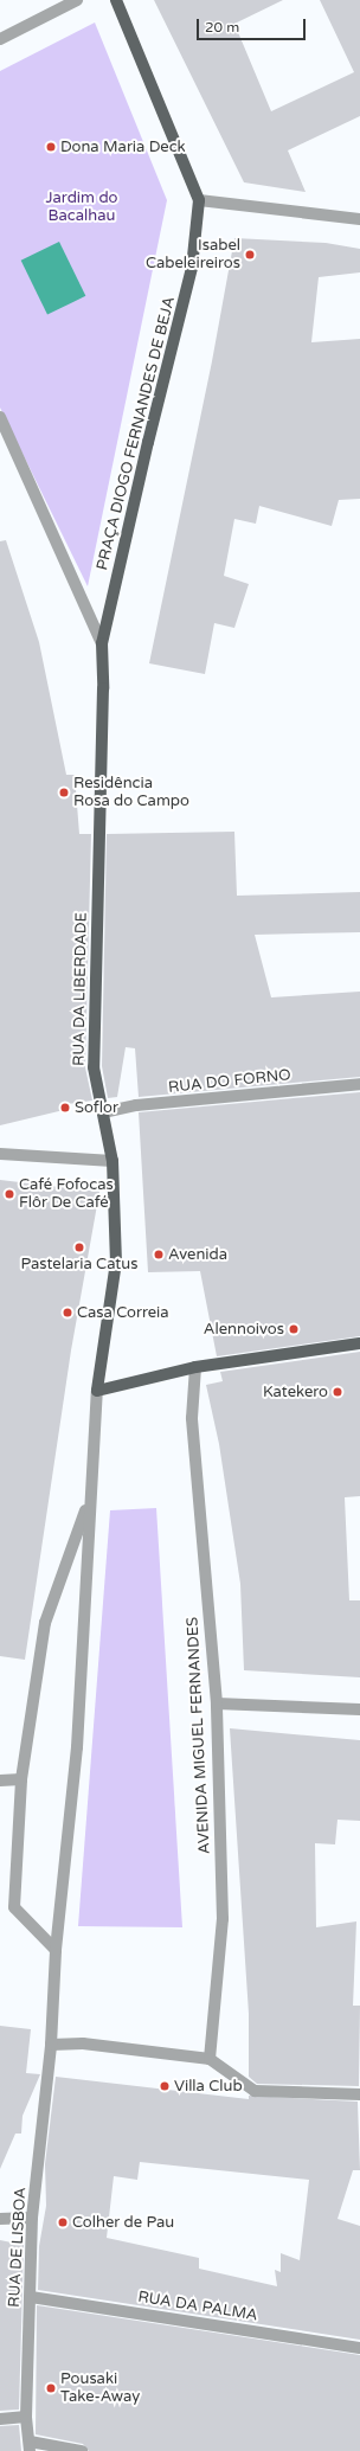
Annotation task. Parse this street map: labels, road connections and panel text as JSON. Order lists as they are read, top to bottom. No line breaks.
{"streets":{"main road":["PRAÇA DIOGO FERNANDES DE BEJA","RUA DA LIBERDADE"],"street":["RUA DO FORNO","AVENIDA MIGUEL FERNANDES","RUA DE LISBOA","RUA DA PALMA"]},"crossings":[["PRAÇA DIOGO FERNANDES DE BEJA","RUA DA LIBERDADE"],["RUA DA LIBERDADE","RUA DO FORNO"],["RUA DE LISBOA","RUA DA PALMA"]],"parks":["Jardim do Bacalhau"],"places":["Dona Maria Deck","Isabel Cabeleireiros","Residência Rosa do Campo","Soflor","Café Fofocas Flôr De Café","Pastelaria Catus","Avenida","Casa Correia","Alennoivos","Katekero","Villa Club","Colher de Pau","Pousaki Take-Away"],"scale_bar":"20 m"}
